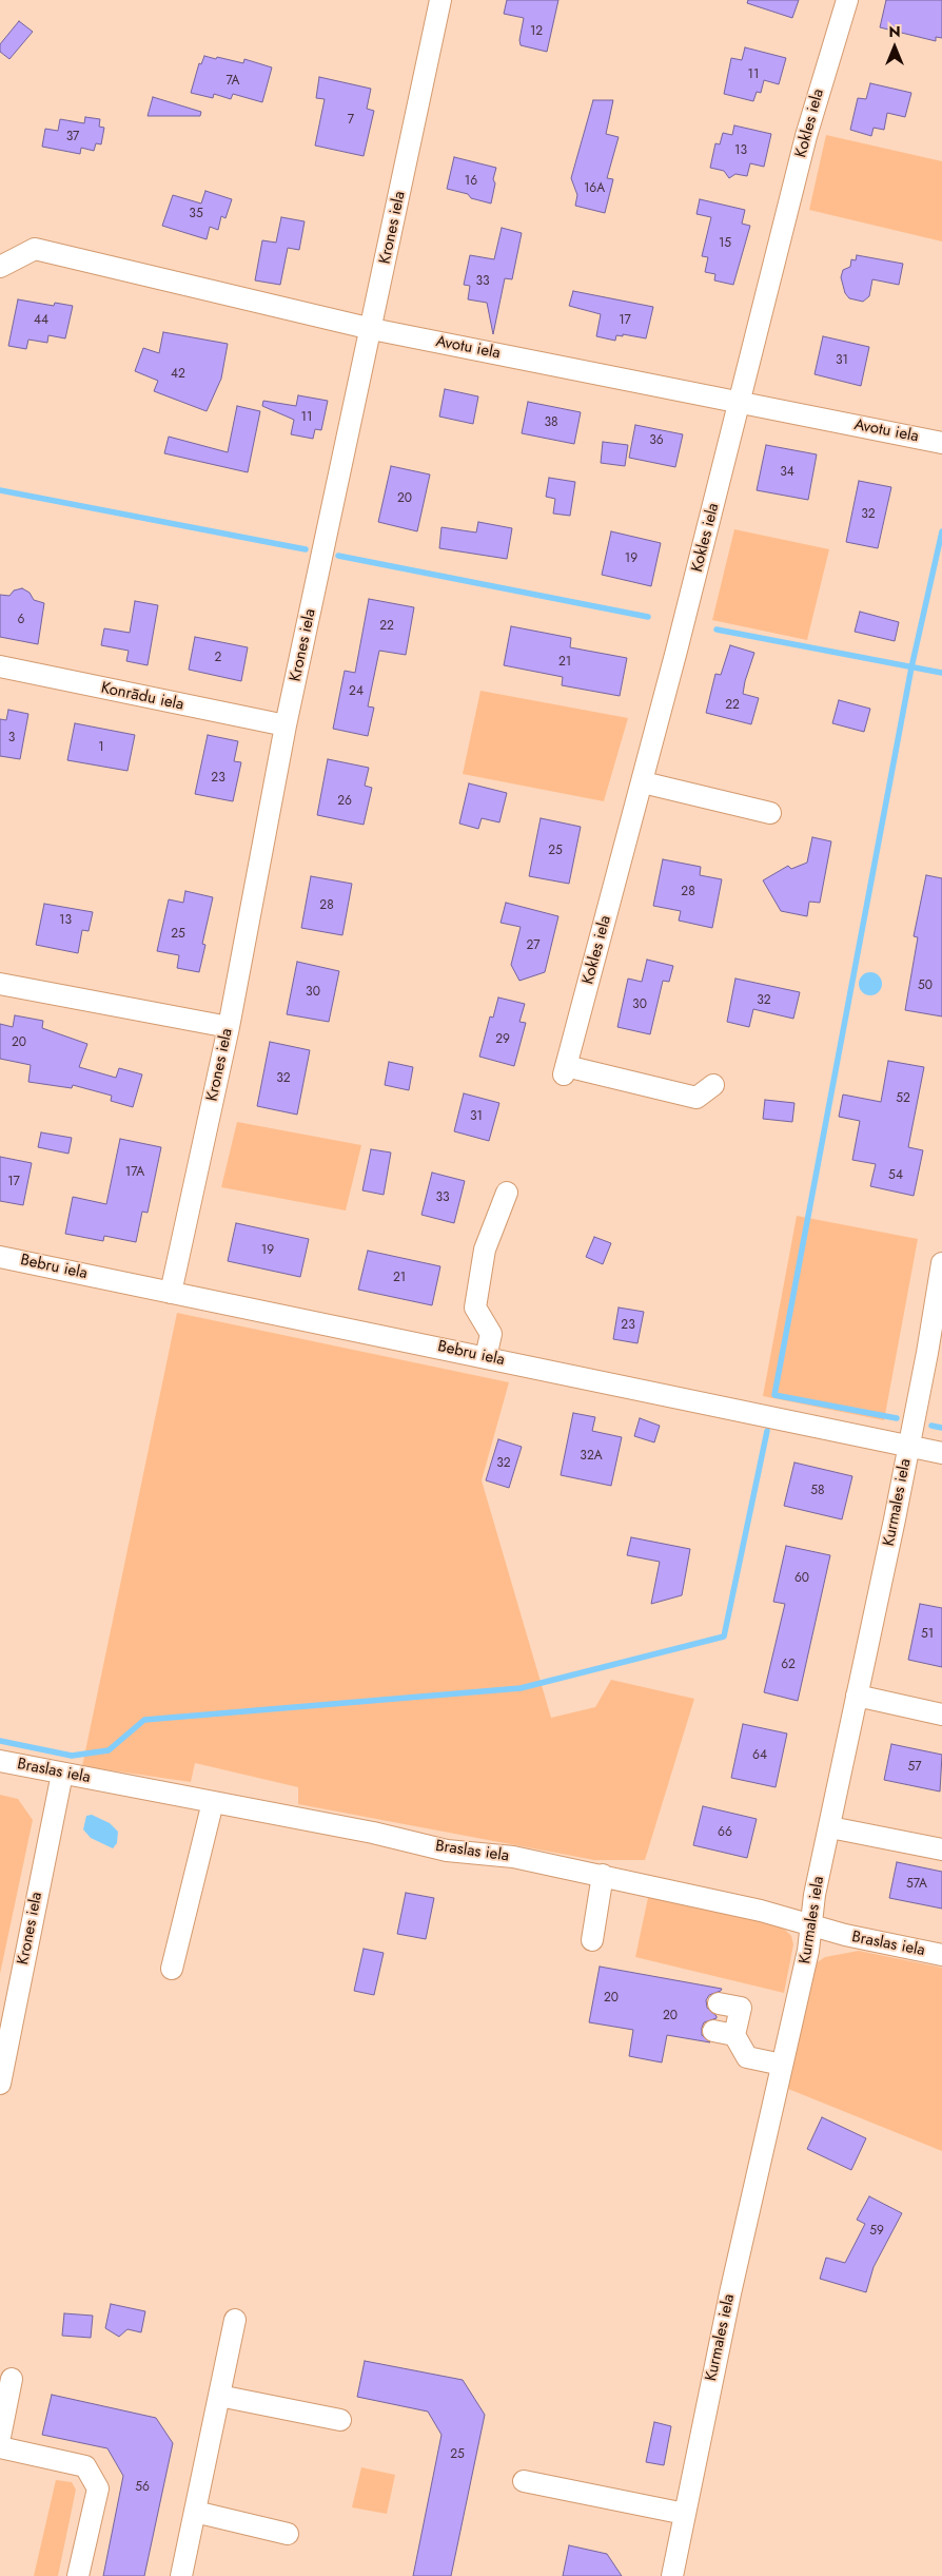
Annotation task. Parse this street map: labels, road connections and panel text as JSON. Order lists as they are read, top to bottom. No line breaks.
{"streets":{"street":["Kokles iela","Krones iela","Avotu iela","Konrādu iela","Bebru iela","Kurmales iela","Braslas iela"]},"crossings":[["Kokles iela","Avotu iela"],["Krones iela","Avotu iela"],["Krones iela","Konrādu iela"],["Krones iela","Bebru iela"],["Krones iela","Braslas iela"],["Bebru iela","Kurmales iela"],["Kurmales iela","Braslas iela"]],"house_numbers":["12","11","7A","7","37","13","16","16A","35","15","33","44","17","31","42","11","38","36","34","20","32","19","6","22","2","21","24","22","3","1","23","26","25","28","28","13","25","27","50","30","32","30","29","20","32","52","31","17A","54","17","33","19","21","23","32A","32","58","60","51","62","64","57","66","57A","20","20","59","25","56"],"north":"top"}
